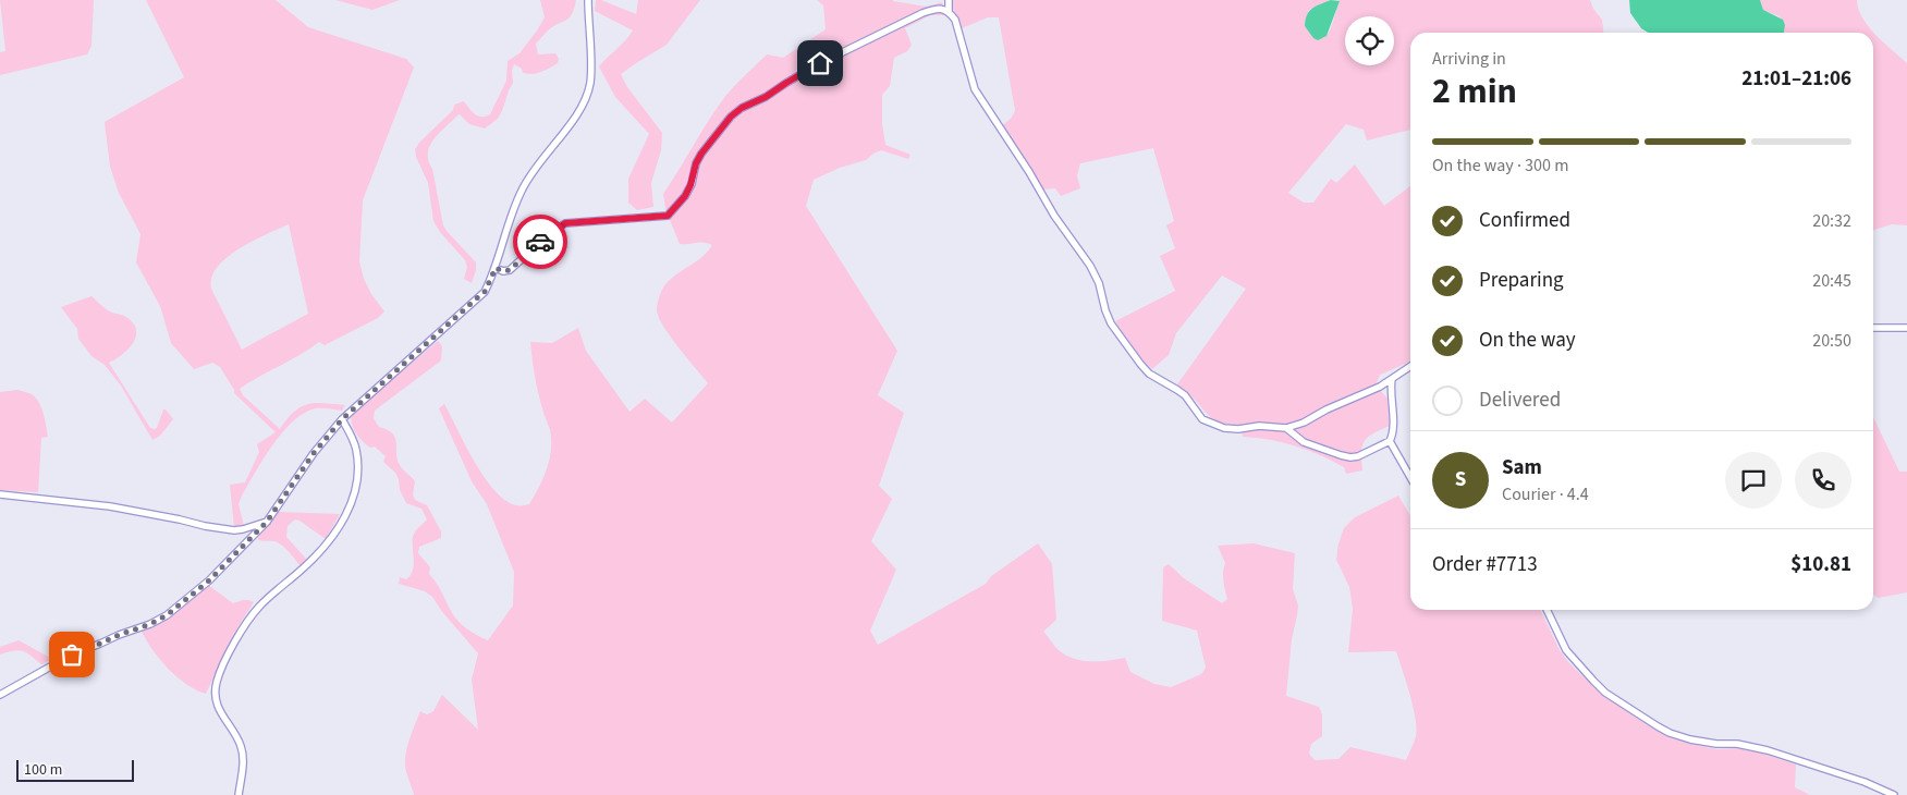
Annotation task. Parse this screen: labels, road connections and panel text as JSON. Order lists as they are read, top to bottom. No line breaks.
{"scale_bar":"100 m","page":{"heading":["2 min","Arriving in","21:01–21:06"],"panel":["Sam","Courier · 4.4","Order #7713","$10.81"],"bar":"On the way · 300 m","list":[["Confirmed","20:32"],["Preparing","20:45"],["On the way","20:50"],"Delivered"],"round":"S","scale":"100 m"}}
